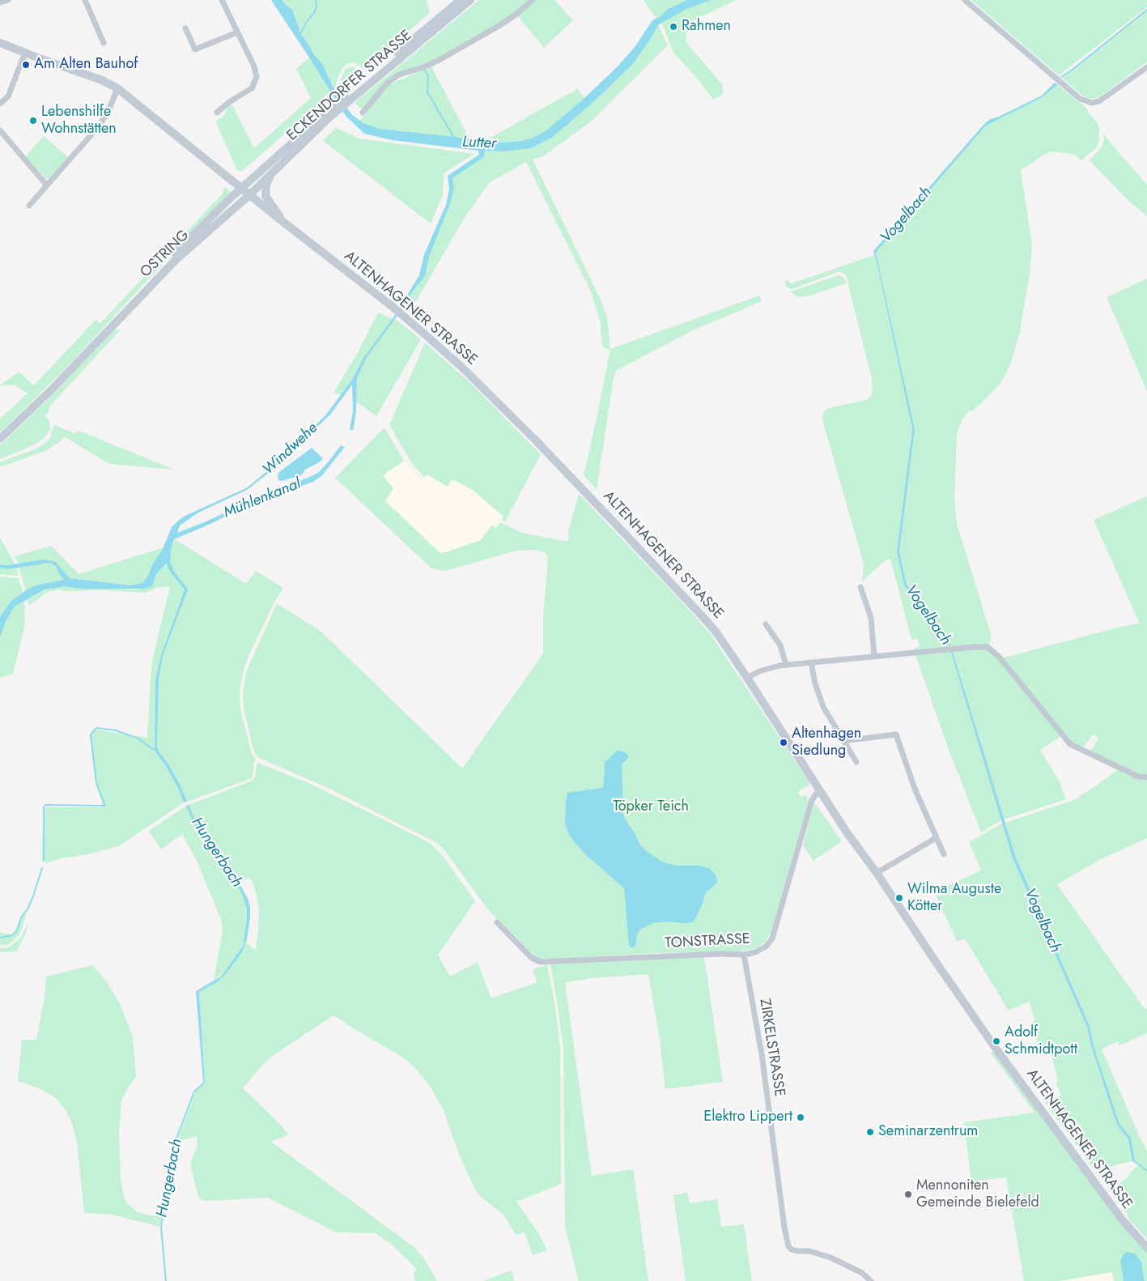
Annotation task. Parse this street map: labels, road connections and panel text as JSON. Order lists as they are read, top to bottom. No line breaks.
{"streets":{"main road":["ECKENDORFER STRASSE","OSTRING","ALTENHAGENER STRASSE"],"street":["TONSTRASSE","ZIRKELSTRASSE"]},"crossings":[["ECKENDORFER STRASSE","OSTRING"],["ECKENDORFER STRASSE","ALTENHAGENER STRASSE"],["OSTRING","ALTENHAGENER STRASSE"],["ALTENHAGENER STRASSE","TONSTRASSE"],["TONSTRASSE","ZIRKELSTRASSE"]],"water":["Lutter","Vogelbach","Windwehe","Mühlenkanal","Hungerbach"],"parks":["Töpker Teich"],"places":["Rahmen","Am Alten Bauhof","Lebenshilfe Wohnstätten","Altenhagen Siedlung","Wilma Auguste Kötter","Adolf Schmidtpott","Elektro Lippert","Seminarzentrum","Mennoniten Gemeinde Bielefeld"]}
